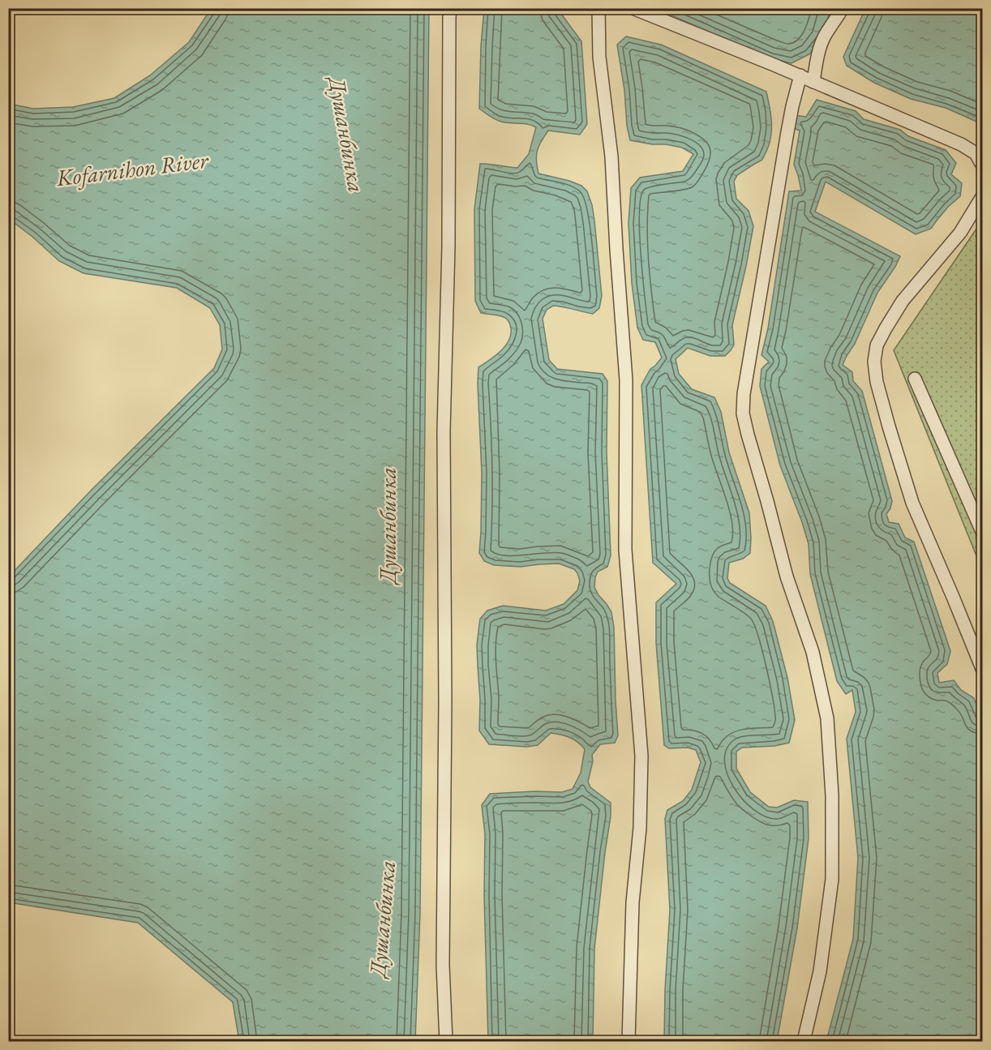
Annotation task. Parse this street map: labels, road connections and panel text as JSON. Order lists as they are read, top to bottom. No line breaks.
{"water":["Душанбинка","Kofarnihon River"]}
